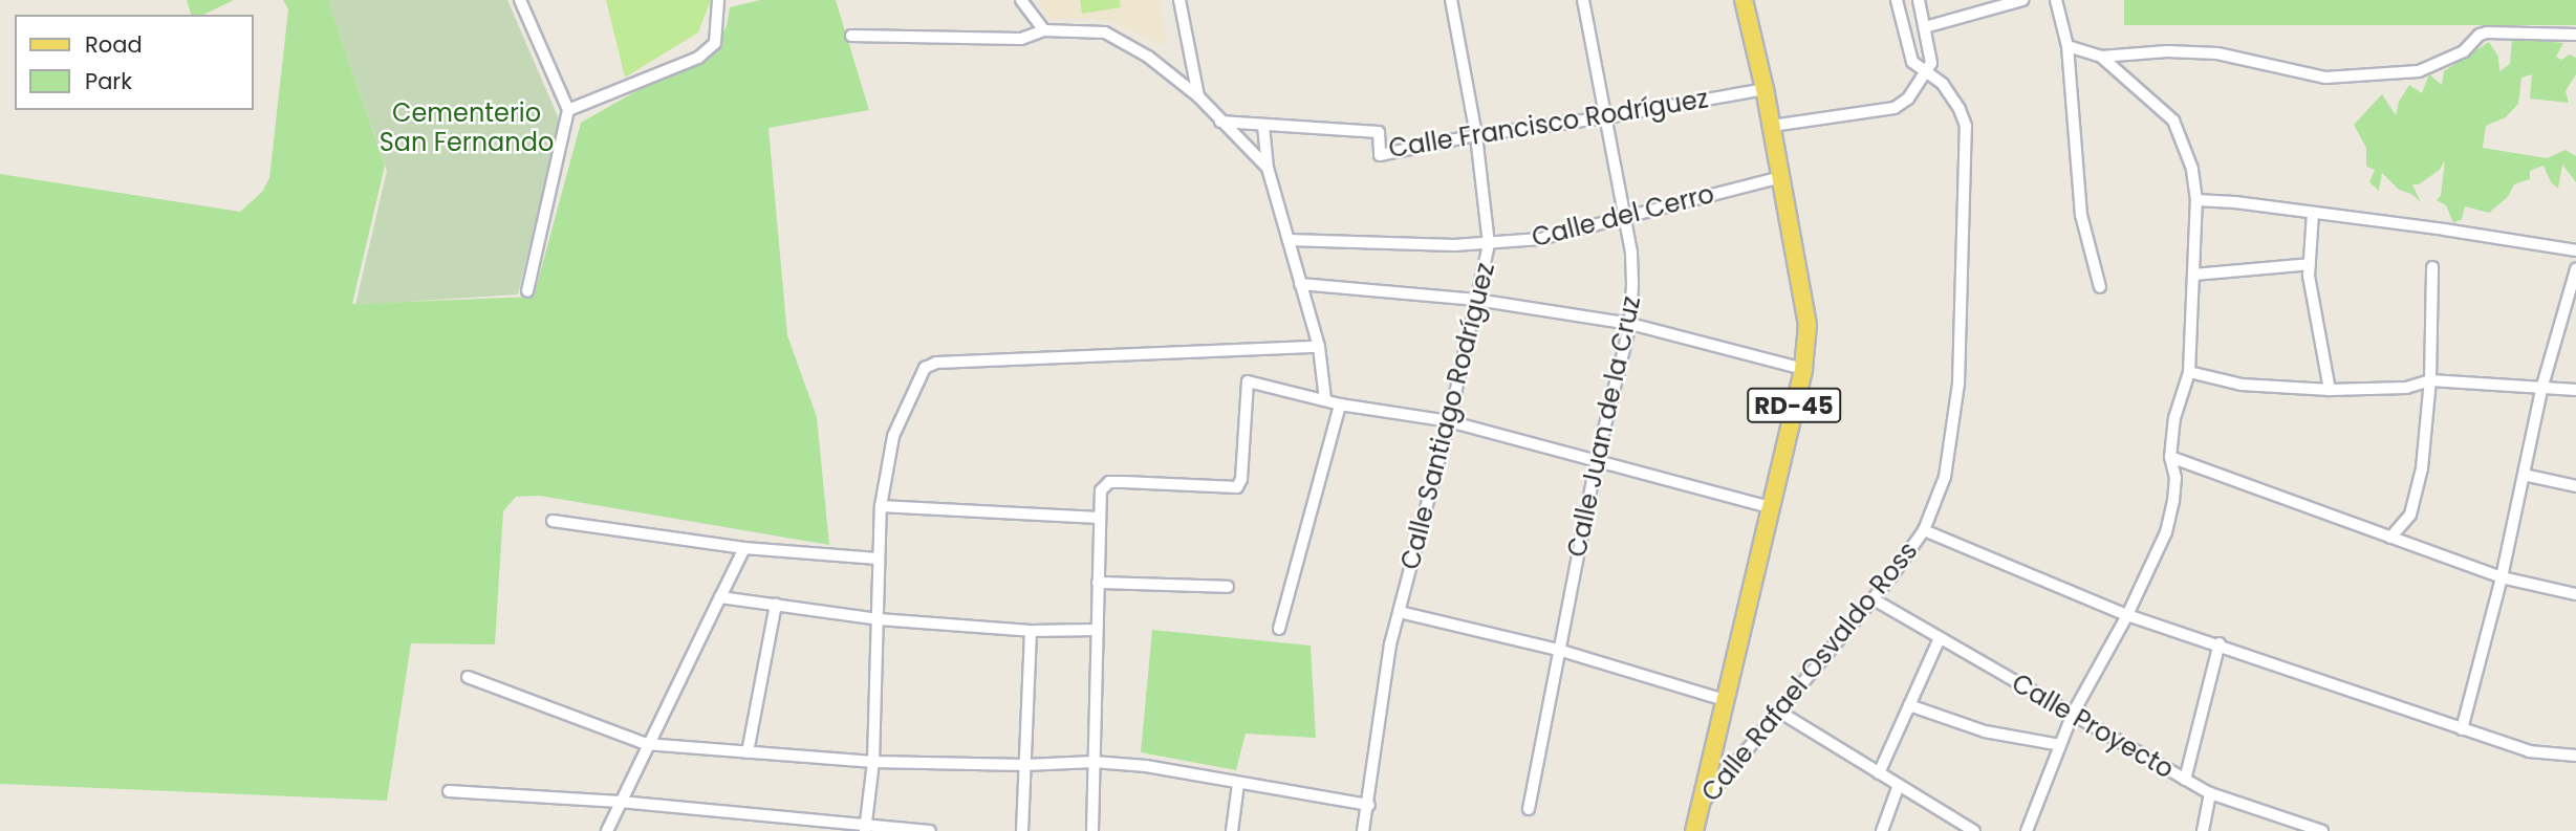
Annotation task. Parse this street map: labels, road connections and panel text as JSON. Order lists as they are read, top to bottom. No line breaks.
{"streets":{"main road":["RD-45"],"street":["Calle Francisco Rodríguez","Calle del Cerro","Calle Santiago Rodríguez","Calle Juan de la Cruz","Calle Rafael Osvaldo Ross","Calle Proyecto"]},"crossings":[["Calle Francisco Rodríguez","RD-45"],["Calle Francisco Rodríguez","Calle Santiago Rodríguez"],["Calle Francisco Rodríguez","Calle Juan de la Cruz"],["Calle del Cerro","RD-45"],["Calle del Cerro","Calle Santiago Rodríguez"],["Calle del Cerro","Calle Juan de la Cruz"],["RD-45","Calle Rafael Osvaldo Ross"],["Calle Rafael Osvaldo Ross","Calle Proyecto"]],"parks":["Cementerio San Fernando"],"legend":["Road","Park"]}
